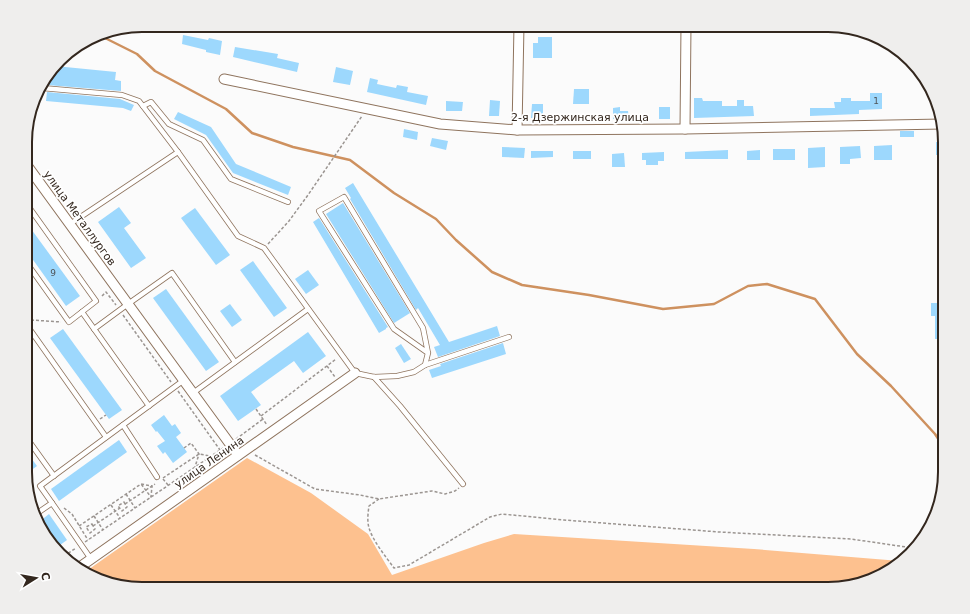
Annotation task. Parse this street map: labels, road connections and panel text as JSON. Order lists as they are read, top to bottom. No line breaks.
{"streets":{"street":["2-я Дзержинская улица","улица Металлургов","улица Ленина"]},"crossings":[["улица Металлургов","улица Ленина"]],"house_numbers":["1","9"],"north":"right"}
